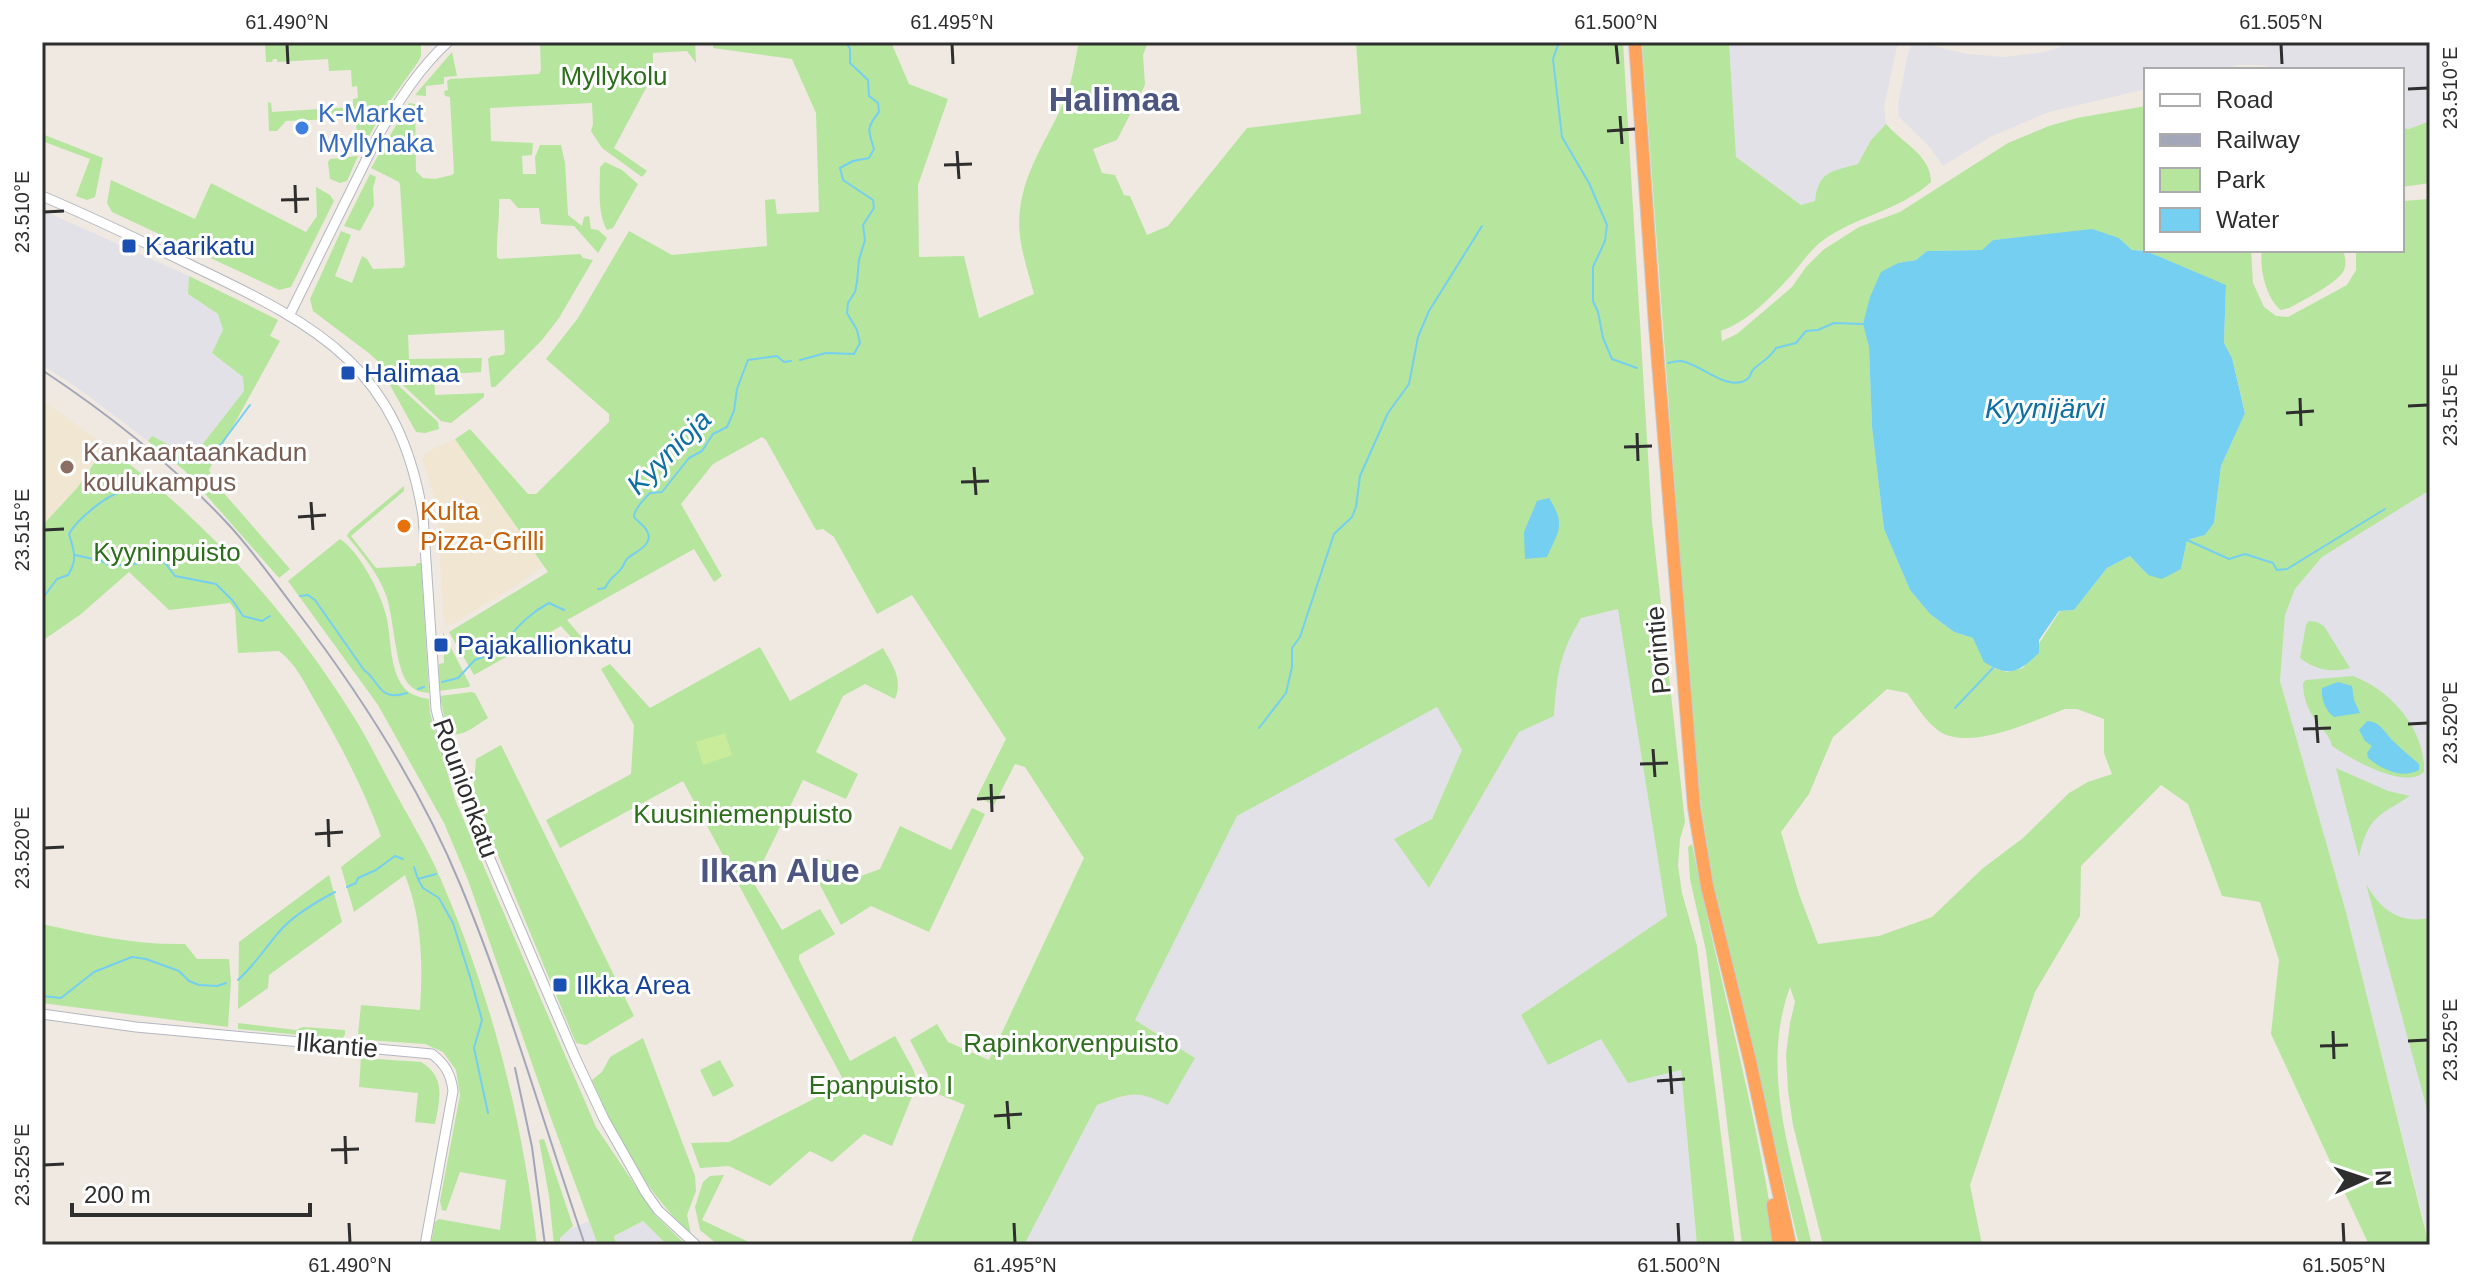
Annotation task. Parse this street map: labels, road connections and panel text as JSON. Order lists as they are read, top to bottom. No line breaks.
{"streets":{"highway":["Porintie"],"main road":["Rounionkatu","Ilkantie"]},"districts":["Halimaa","Ilkan Alue"],"water":["Kyynijärvi","Kyynioja"],"parks":["Myllykolu","Kyyninpuisto","Kuusiniemenpuisto","Rapinkorvenpuisto","Epanpuisto I"],"places":{"other":["K-Market Myllyhaka","Kankaantaankadun koulukampus","Kulta Pizza-Grilli"],"transit":["Kaarikatu","Halimaa","Pajakallionkatu","Ilkka Area"]},"legend":["Road","Railway","Park","Water"],"scale_bar":"200 m","north":"right","coordinates":["61.490°N","61.495°N","61.500°N","61.505°N","23.510°E","23.515°E","23.520°E","23.525°E"]}
